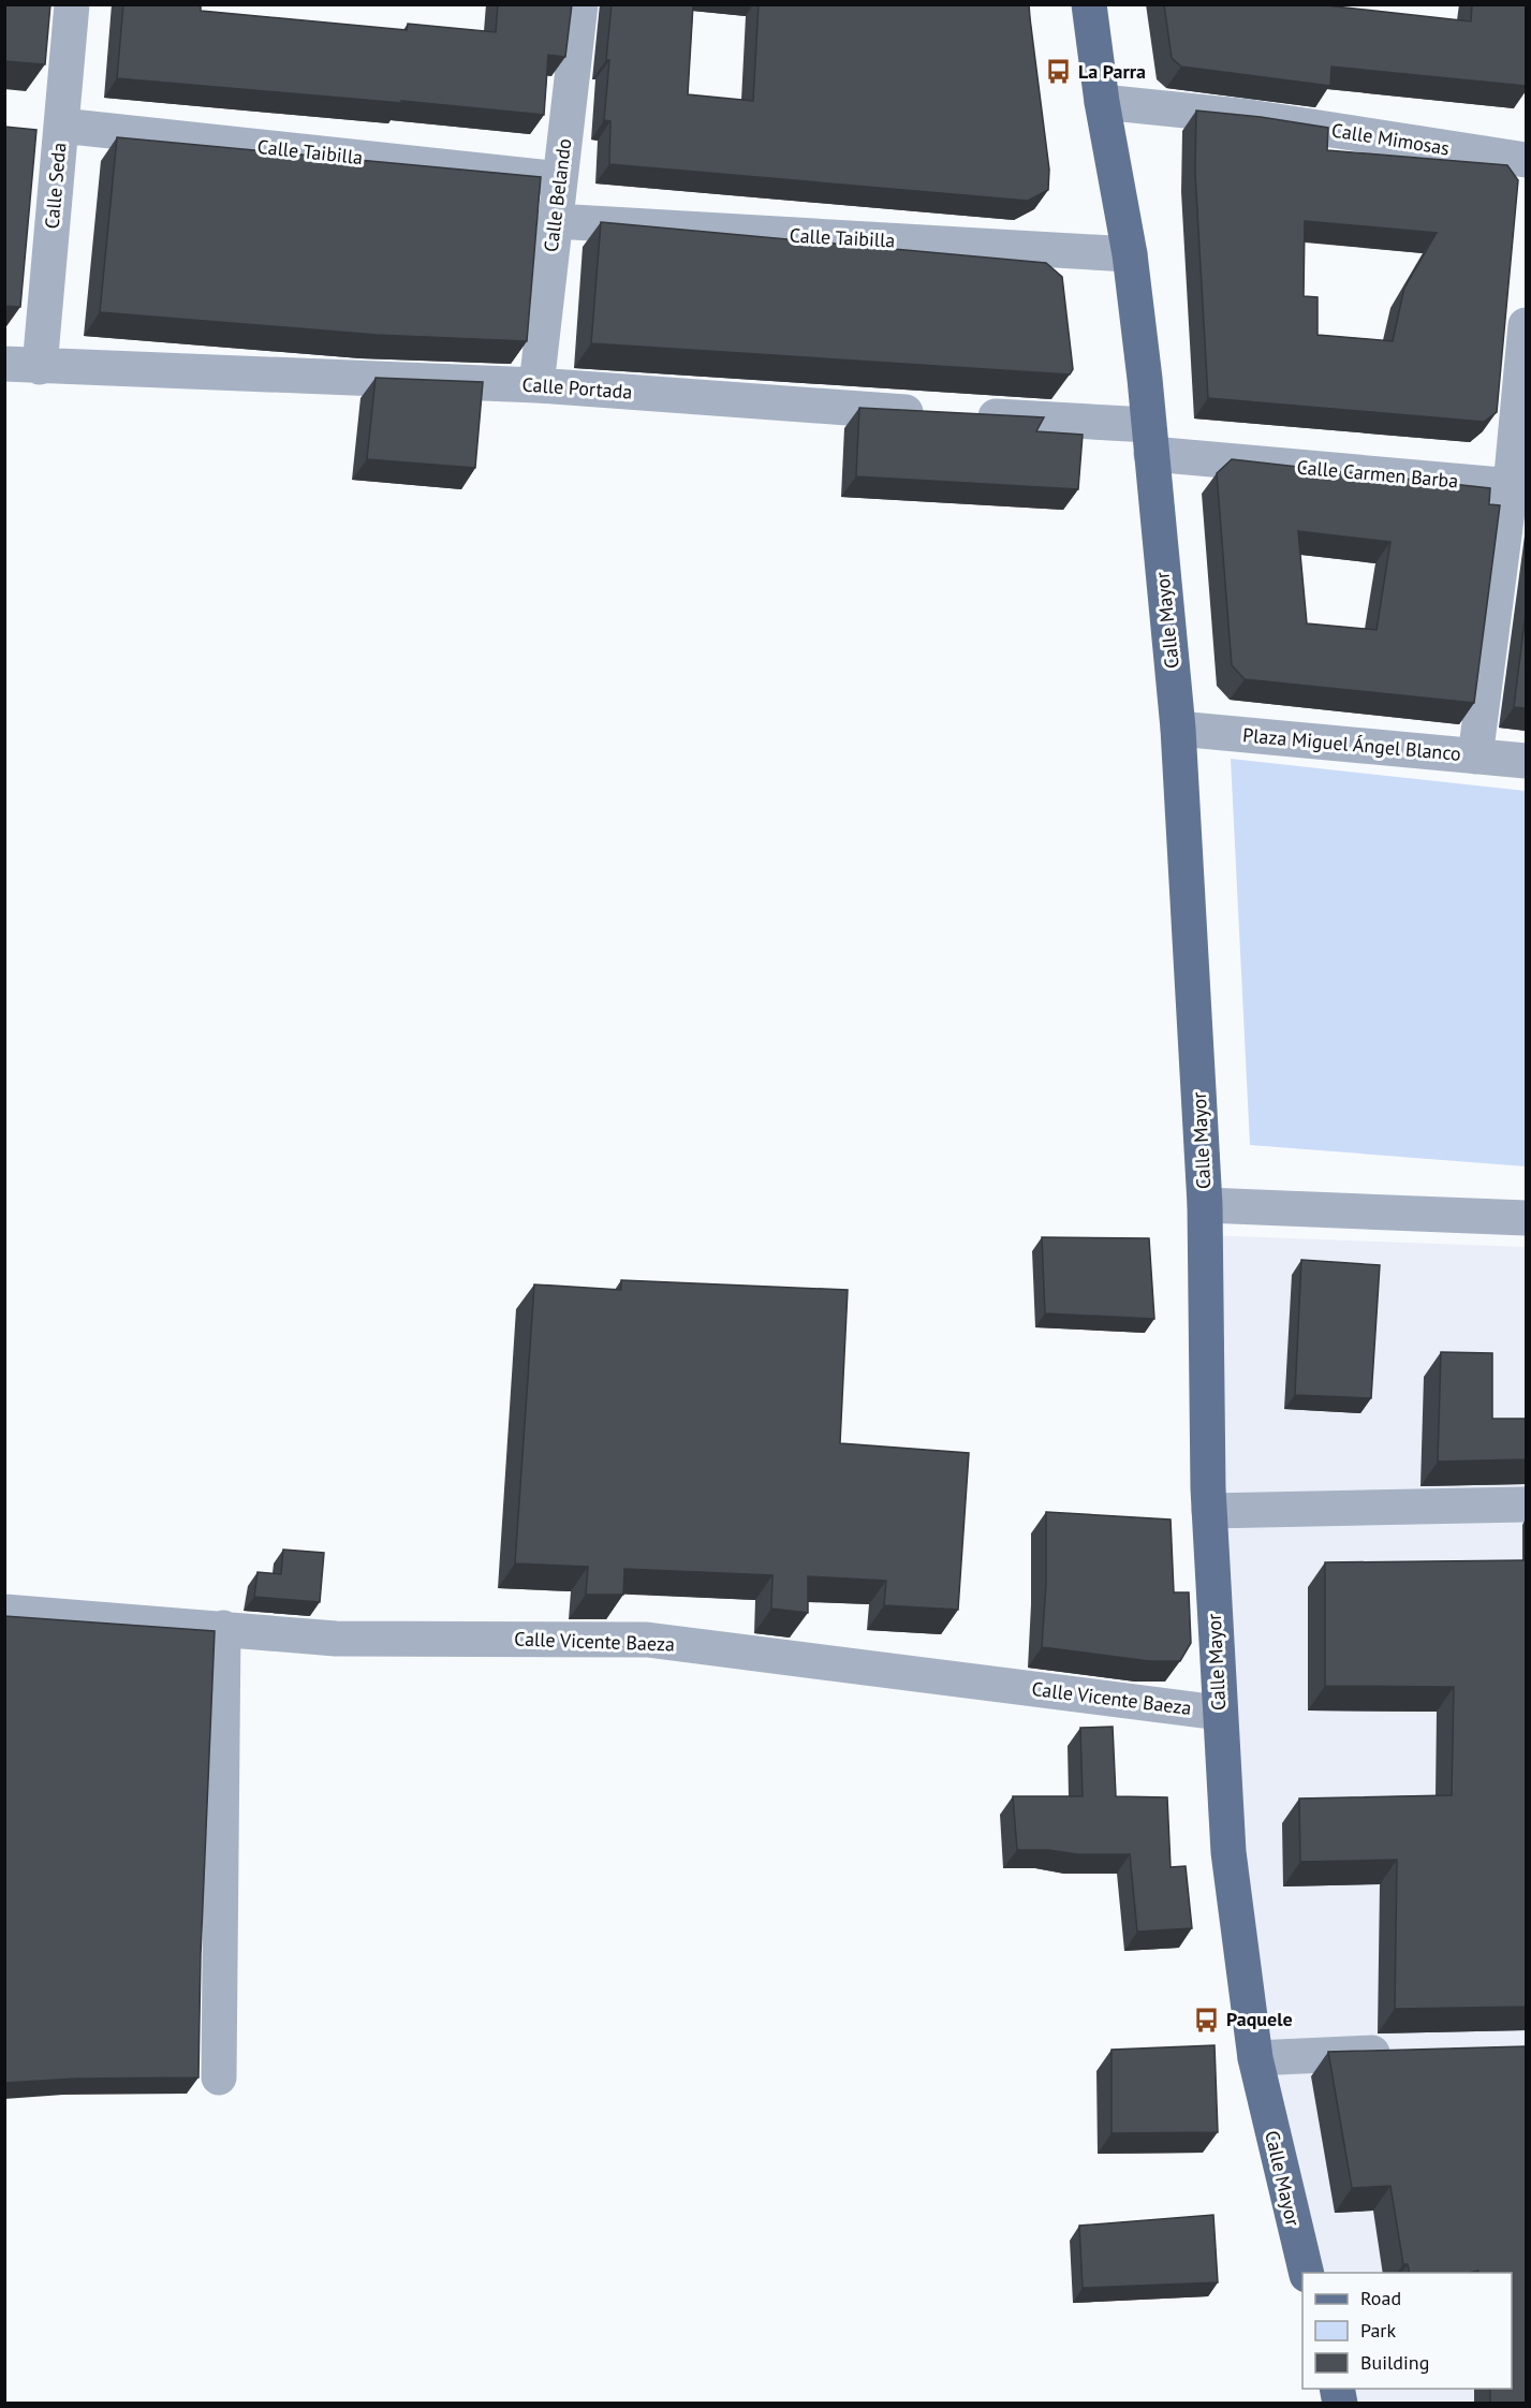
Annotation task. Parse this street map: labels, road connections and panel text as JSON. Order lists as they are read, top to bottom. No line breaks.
{"streets":{"main road":["Calle Mayor"],"street":["Calle Mimosas","Calle Taibilla","Calle Seda","Calle Belando","Calle Portada","Calle Carmen Barba","Plaza Miguel Ángel Blanco","Calle Vicente Baeza"]},"crossings":[["Calle Mimosas","Calle Mayor"],["Calle Taibilla","Calle Seda"],["Calle Taibilla","Calle Belando"],["Calle Taibilla","Calle Mayor"],["Calle Seda","Calle Portada"],["Calle Belando","Calle Portada"],["Calle Portada","Calle Carmen Barba"],["Calle Portada","Calle Mayor"],["Calle Carmen Barba","Calle Mayor"],["Calle Mayor","Plaza Miguel Ángel Blanco"],["Calle Mayor","Calle Vicente Baeza"]],"places":{"bus stop":["La Parra","Paquele"]},"legend":["Road","Park","Building"]}
